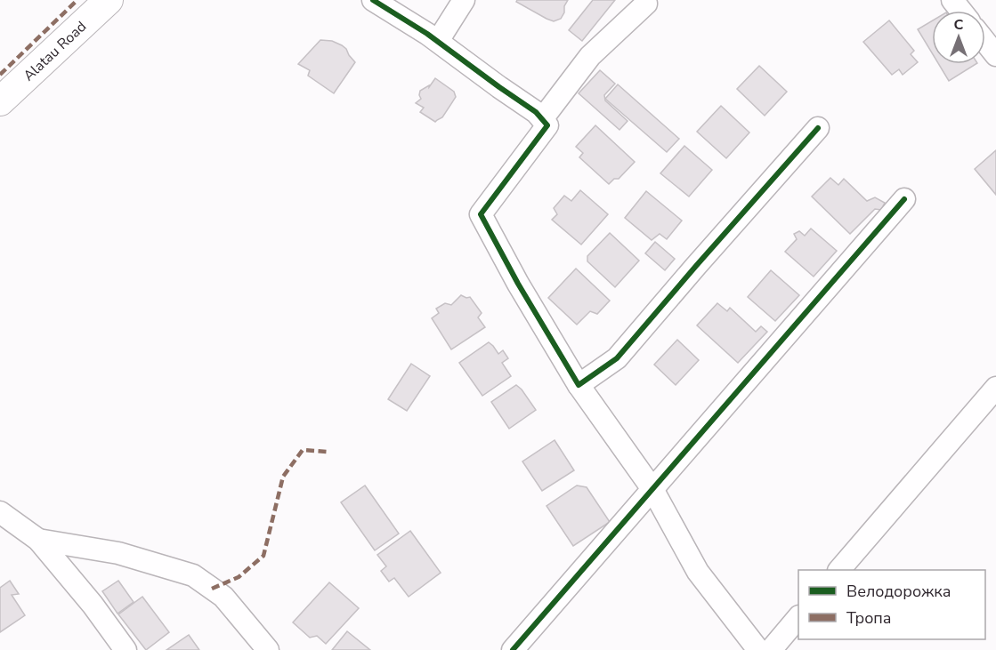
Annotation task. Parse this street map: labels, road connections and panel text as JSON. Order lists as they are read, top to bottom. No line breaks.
{"streets":{"main road":["Alatau Road"]},"legend":["Велодорожка","Тропа"],"north":"top"}
